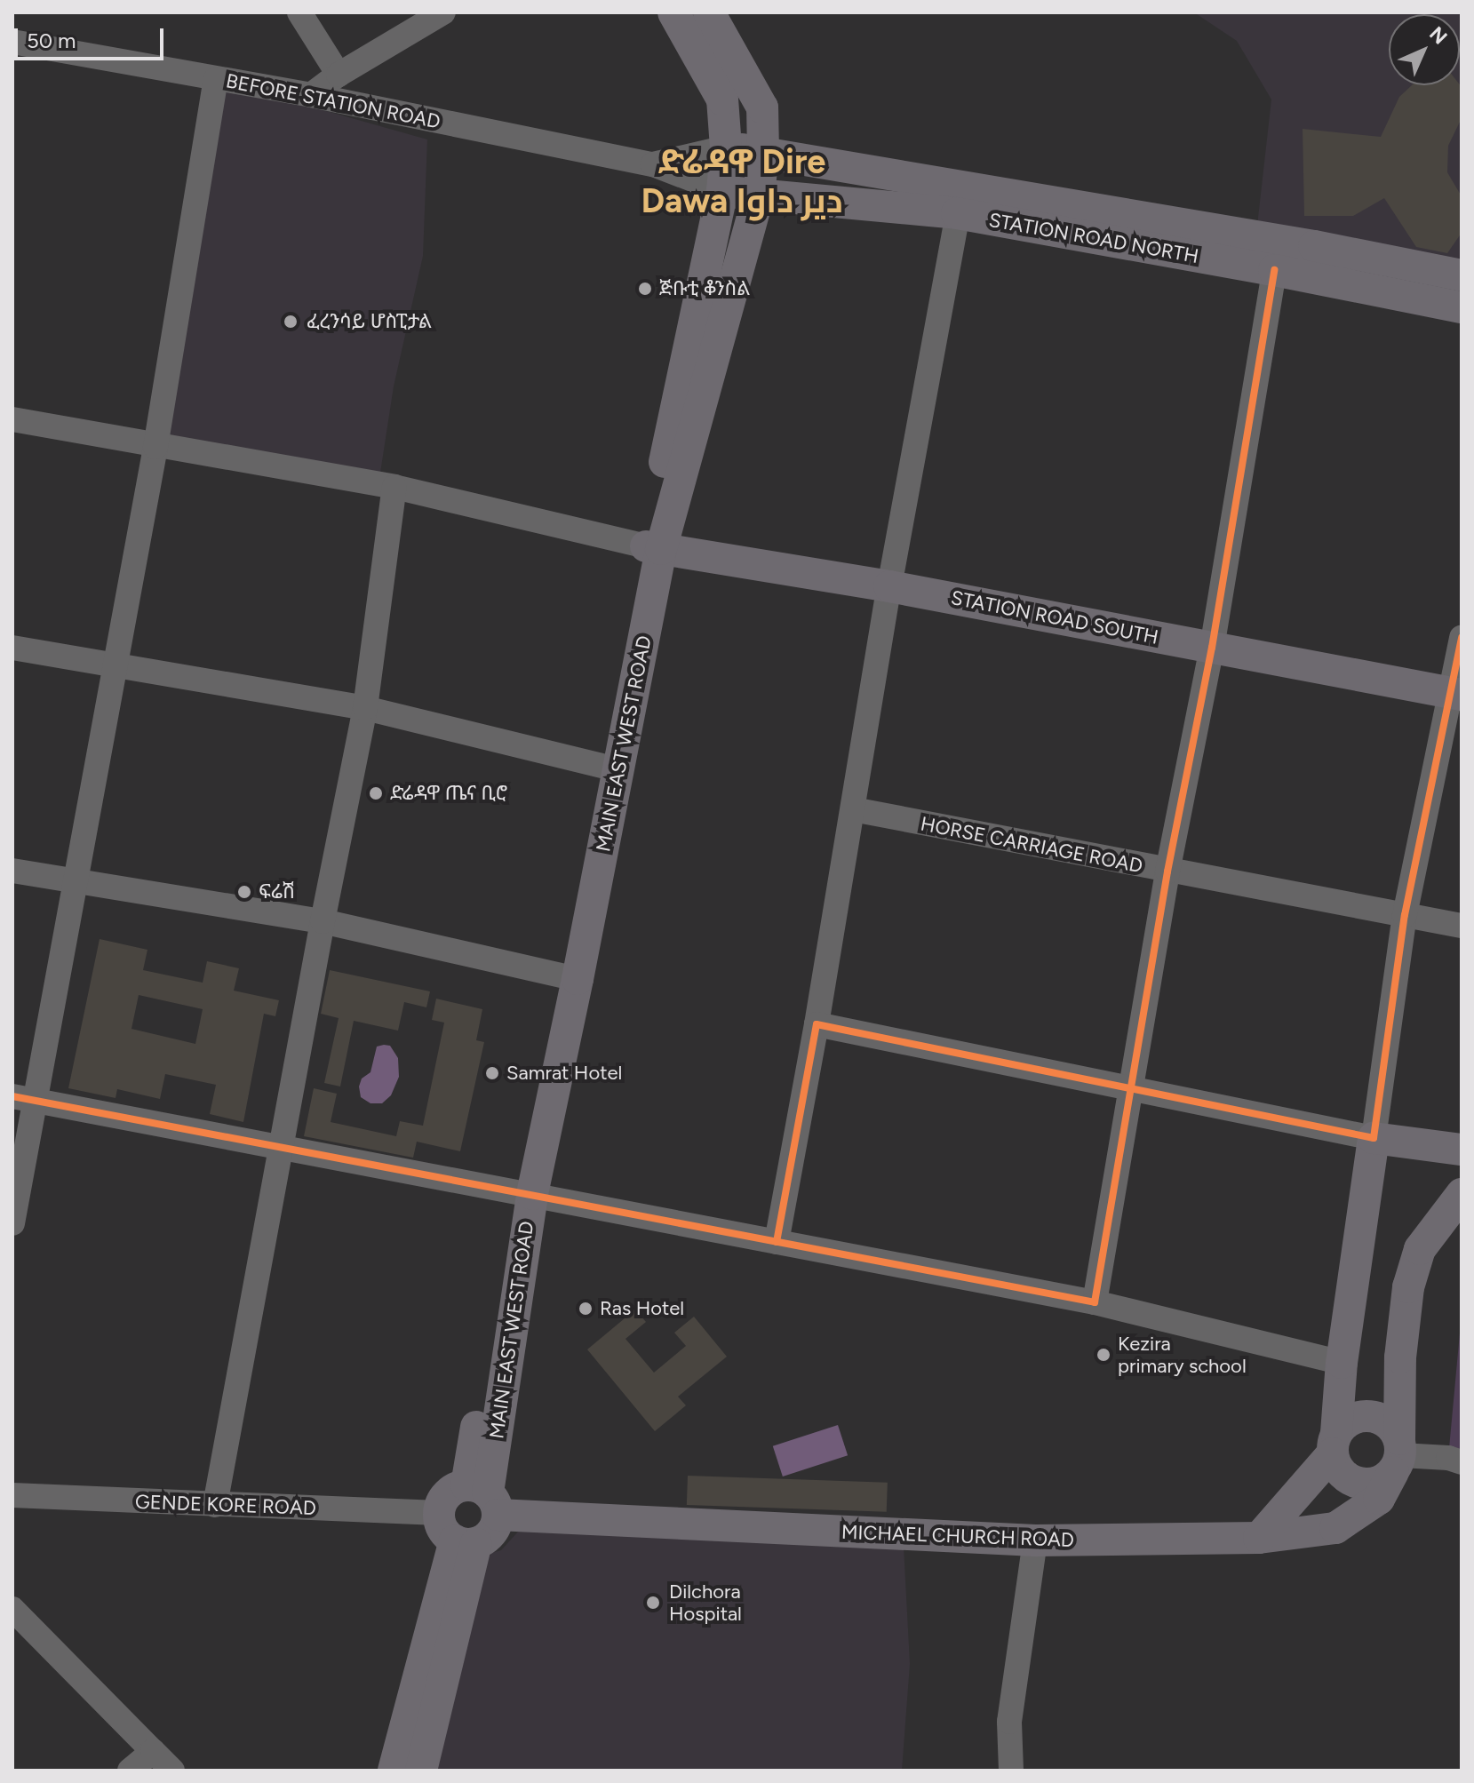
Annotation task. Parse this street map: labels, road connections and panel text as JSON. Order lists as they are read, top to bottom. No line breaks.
{"streets":{"main road":["STATION ROAD NORTH","STATION ROAD SOUTH","MAIN EAST WEST ROAD","MICHAEL CHURCH ROAD"],"street":["BEFORE STATION ROAD","HORSE CARRIAGE ROAD","GENDE KORE ROAD"]},"crossings":[["BEFORE STATION ROAD","STATION ROAD NORTH"],["BEFORE STATION ROAD","MAIN EAST WEST ROAD"],["STATION ROAD NORTH","MAIN EAST WEST ROAD"],["STATION ROAD SOUTH","MAIN EAST WEST ROAD"],["MAIN EAST WEST ROAD","GENDE KORE ROAD"],["MAIN EAST WEST ROAD","MICHAEL CHURCH ROAD"],["GENDE KORE ROAD","MICHAEL CHURCH ROAD"]],"districts":["ድሬዳዋ Dire Dawa دير داوا"],"places":["ጅቡቲ ቆንስል","ፈረንሳይ ሆስፒታል","ድሬዳዋ ጤና ቢሮ","ፍሬሽ","Samrat Hotel","Ras Hotel","Kezira primary school","Dilchora Hospital"],"scale_bar":"50 m","north":"top right"}
